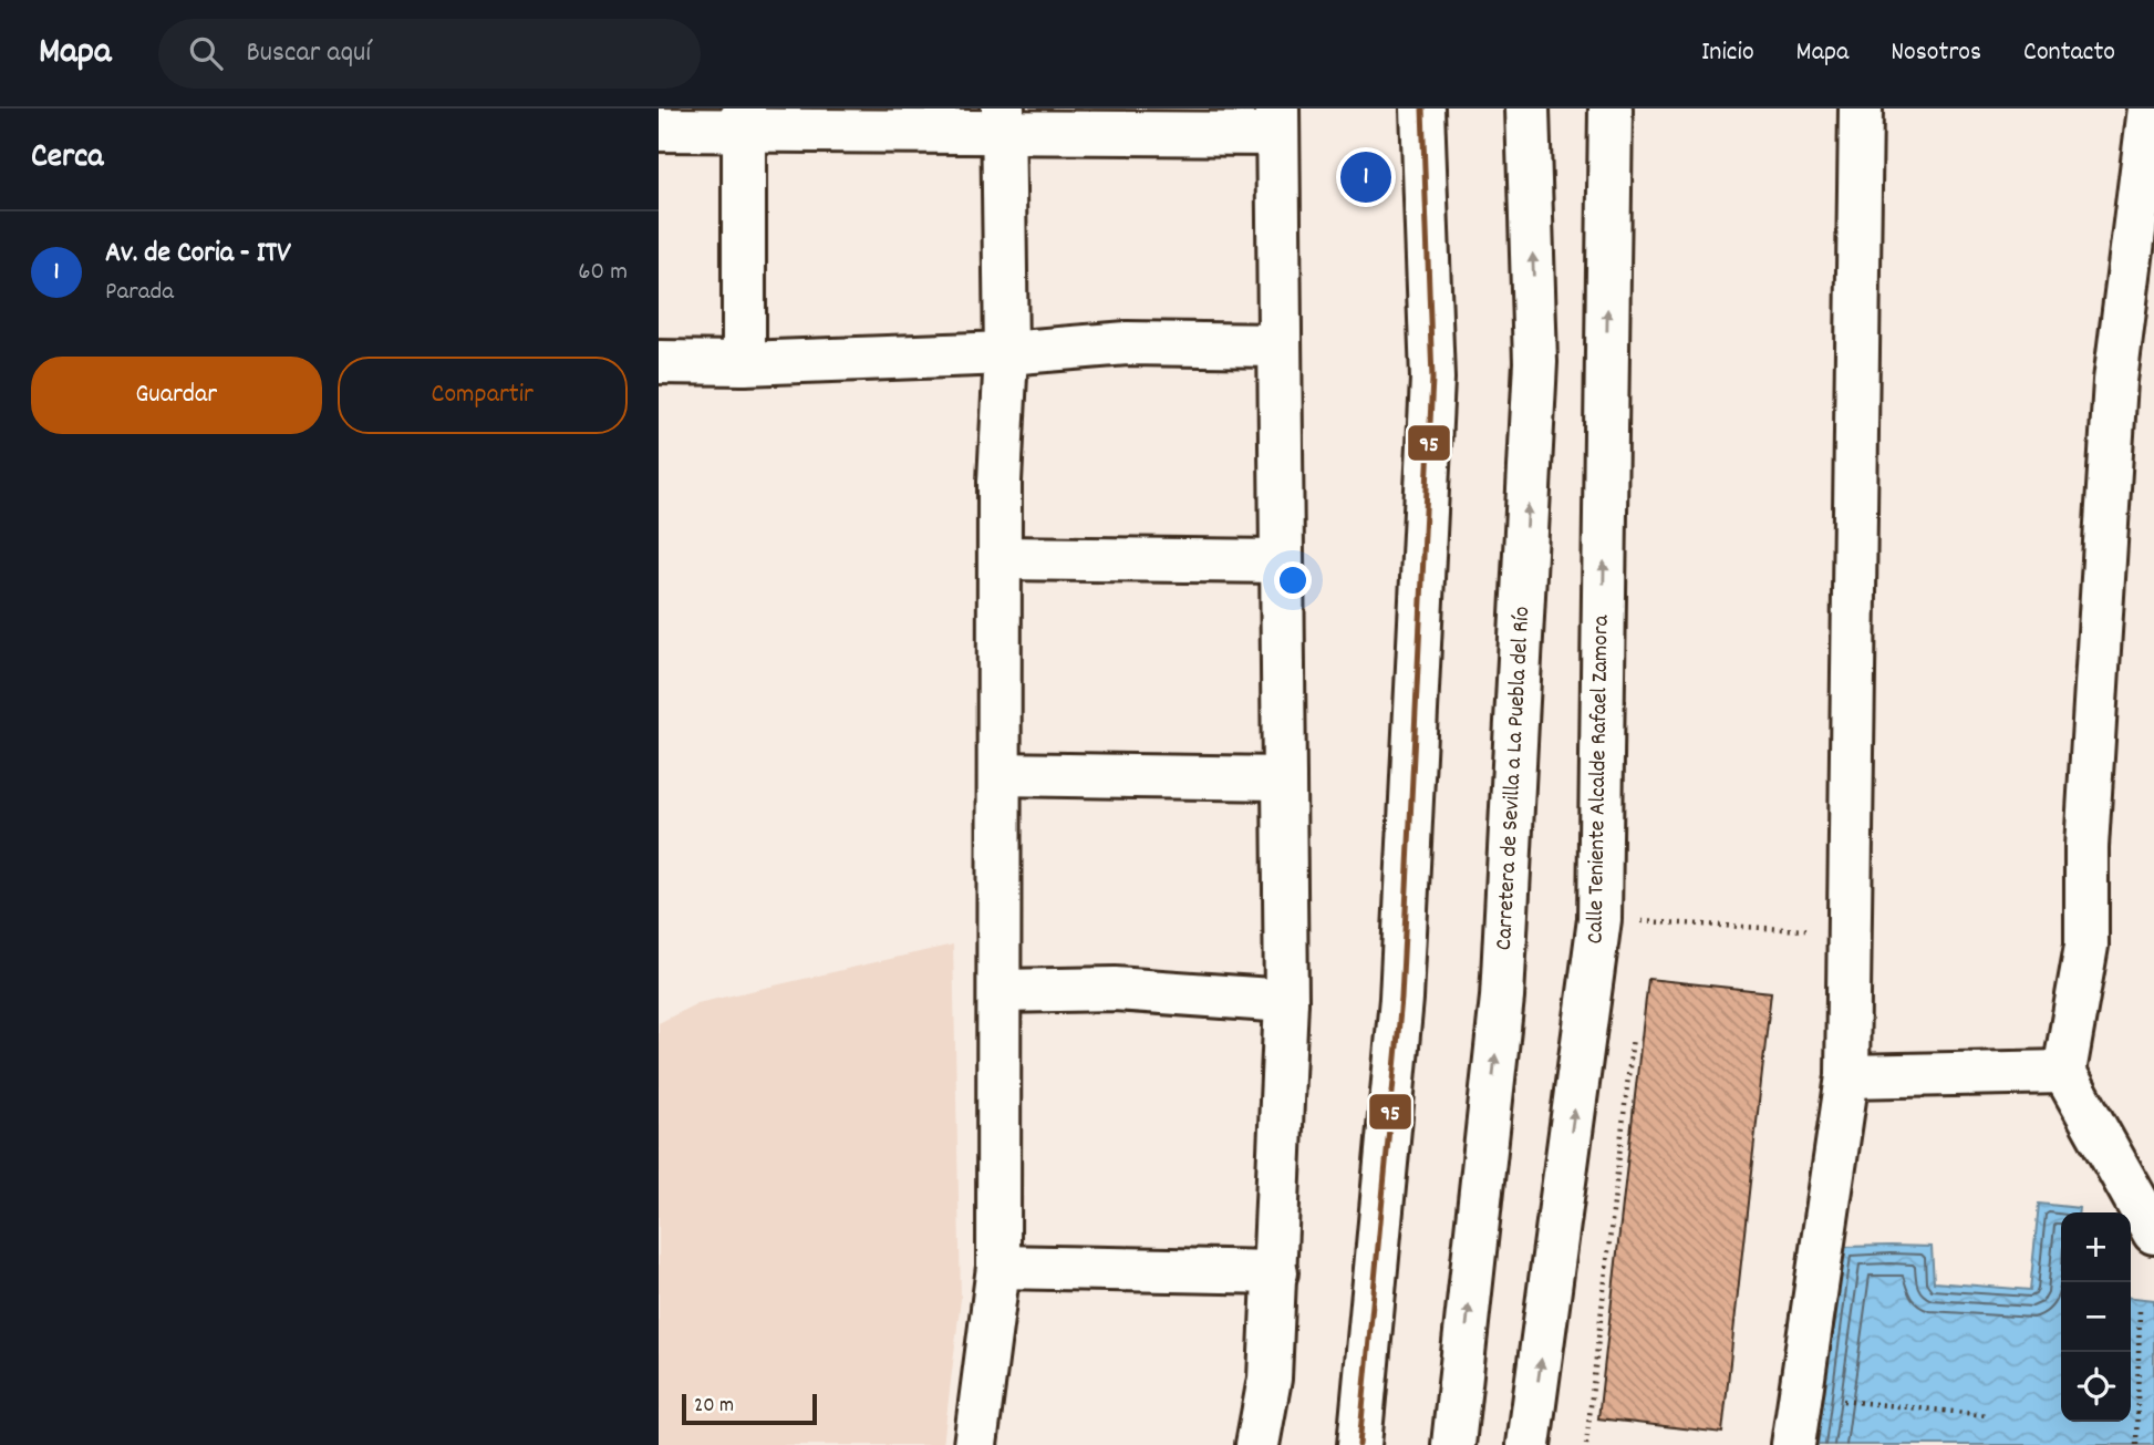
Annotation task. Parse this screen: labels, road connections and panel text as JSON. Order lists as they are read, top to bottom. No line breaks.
{"streets":{"street":["Carretera de Sevilla a La Puebla del Río","Calle Teniente Alcalde Rafael Zamora"]},"lines":["transit line 95"],"scale_bar":"20 m","page":{"header":"Mapa","search":"Buscar aquí","nav":["Inicio","Mapa","Nosotros","Contacto"],"heading":"Cerca","pins":"1","list":[{"mark":"1","name":"Av. de Coria - ITV","note":"Parada","value":"60 m"}],"buttons":["Guardar","Compartir"],"map_buttons":["+","−"],"scale":"20 m"}}
